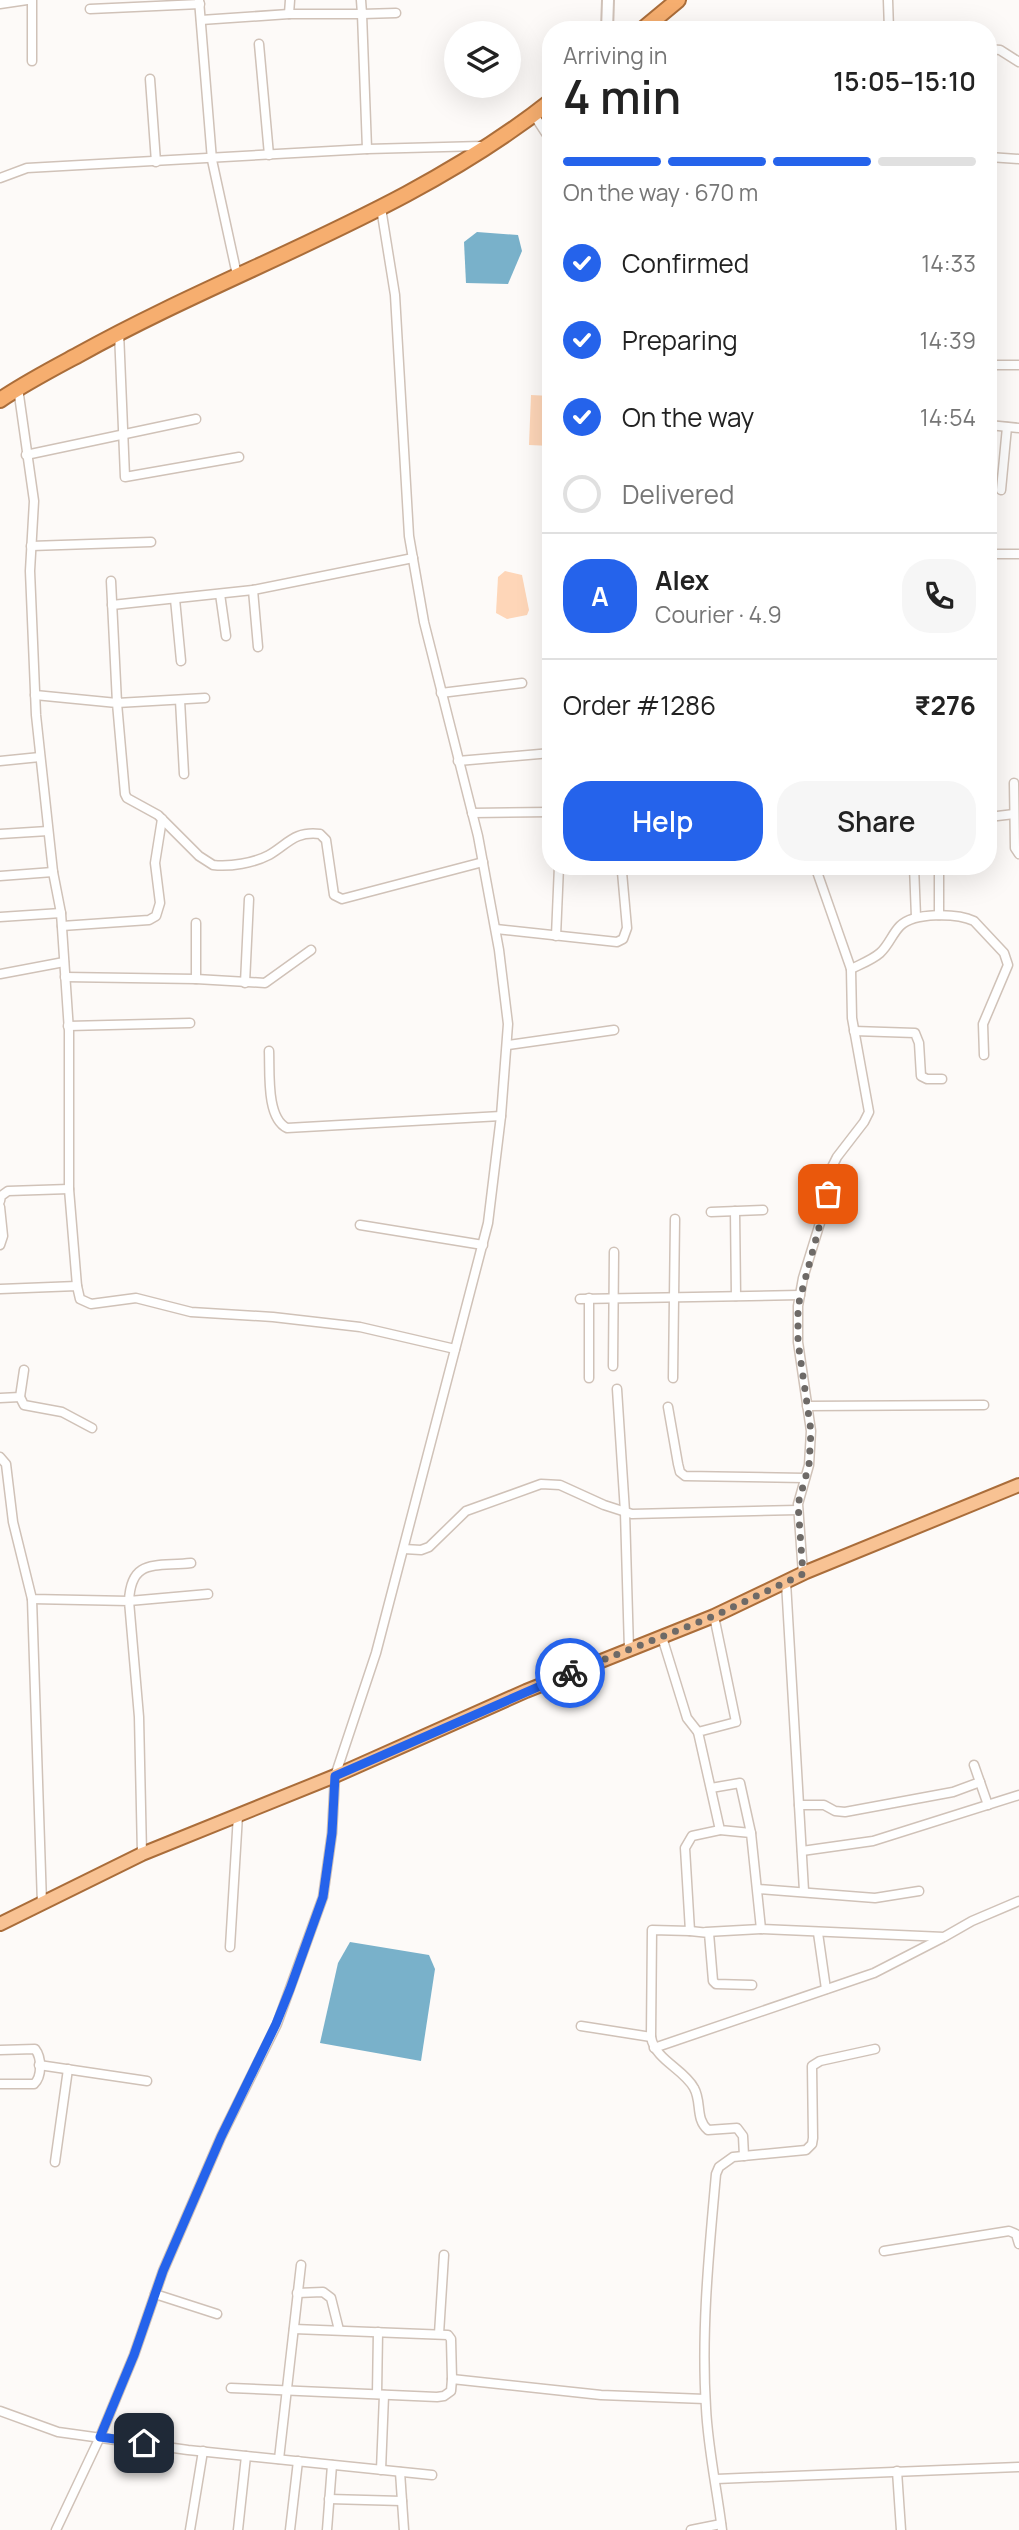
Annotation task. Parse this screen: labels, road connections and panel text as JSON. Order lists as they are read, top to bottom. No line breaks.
{"page":{"heading":["4 min","Arriving in","15:05–15:10"],"panel":["Alex","Courier · 4.9","Order #1286","₹276"],"bar":"On the way · 670 m","list":[["Confirmed","14:33"],["Preparing","14:39"],["On the way","14:54"],"Delivered"],"round":"A","buttons":["Help","Share"]}}
